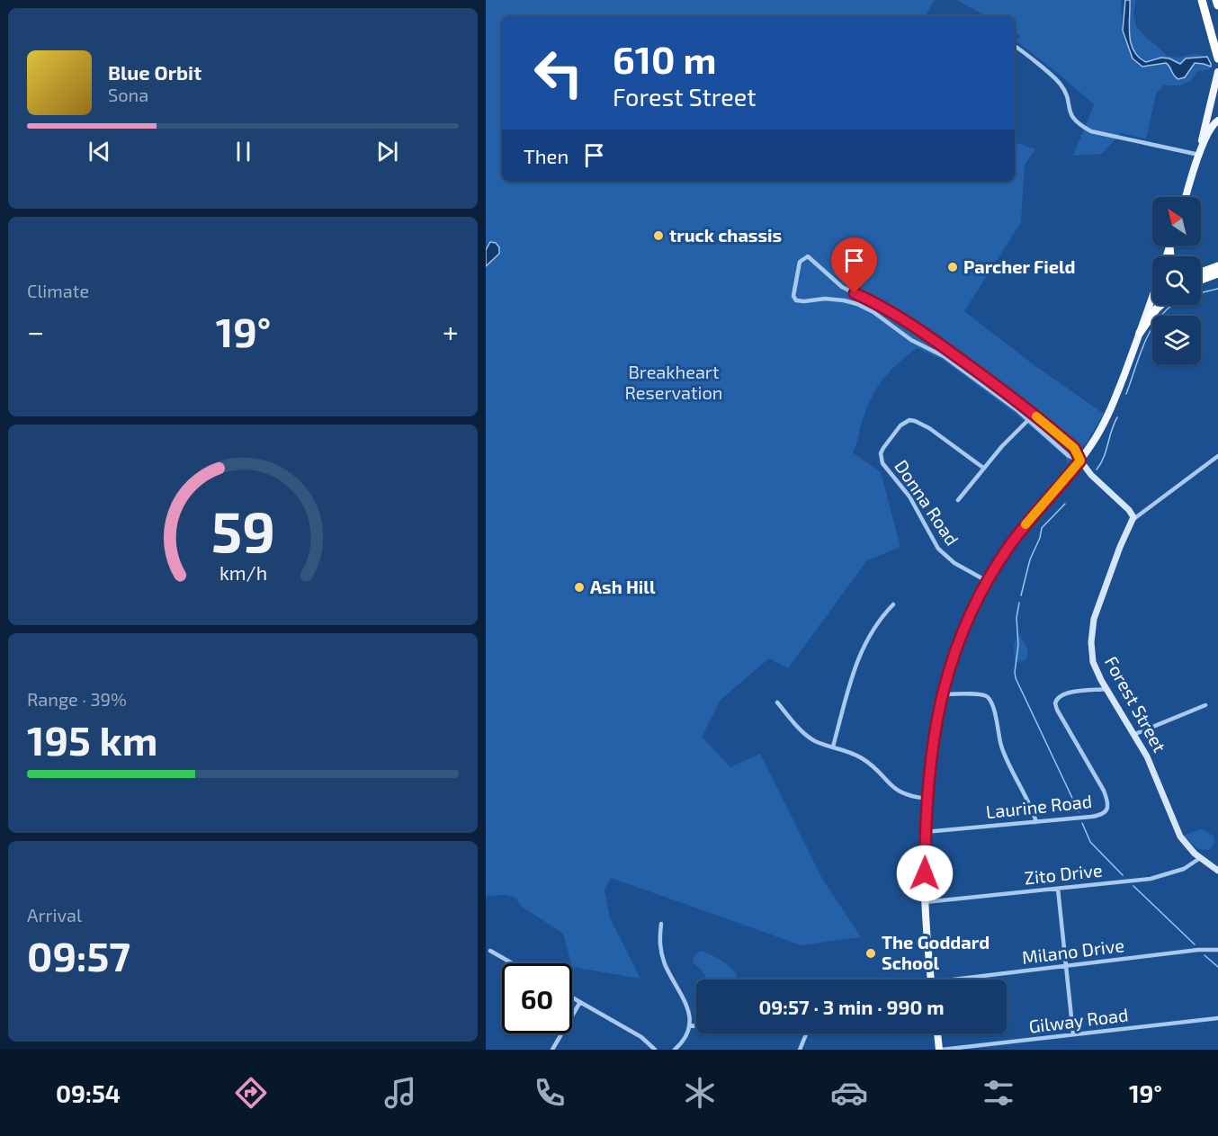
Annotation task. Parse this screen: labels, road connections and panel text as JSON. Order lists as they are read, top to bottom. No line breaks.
{"streets":{"street":["Donna Road","Forest Street","Laurine Road","Zito Drive","Milano Drive","Gilway Road"]},"crossings":[["Forest Street","Laurine Road"],["Forest Street","Zito Drive"]],"parks":["Breakheart Reservation"],"places":["truck chassis","Parcher Field","Ash Hill","The Goddard School"],"north":"top left","page":{"turn":["610 m","Forest Street"],"song":["Blue Orbit","Sona"],"then":"Then","tile":["Climate",["Range · 39%","195 km"],["Arrival","09:57"]],"heat":["−","19°","+"],"limit":"60","trip":"09:57 · 3 min · 990 m","tabs":["09:54","19°"],"gauge":["59","km/h"]}}
